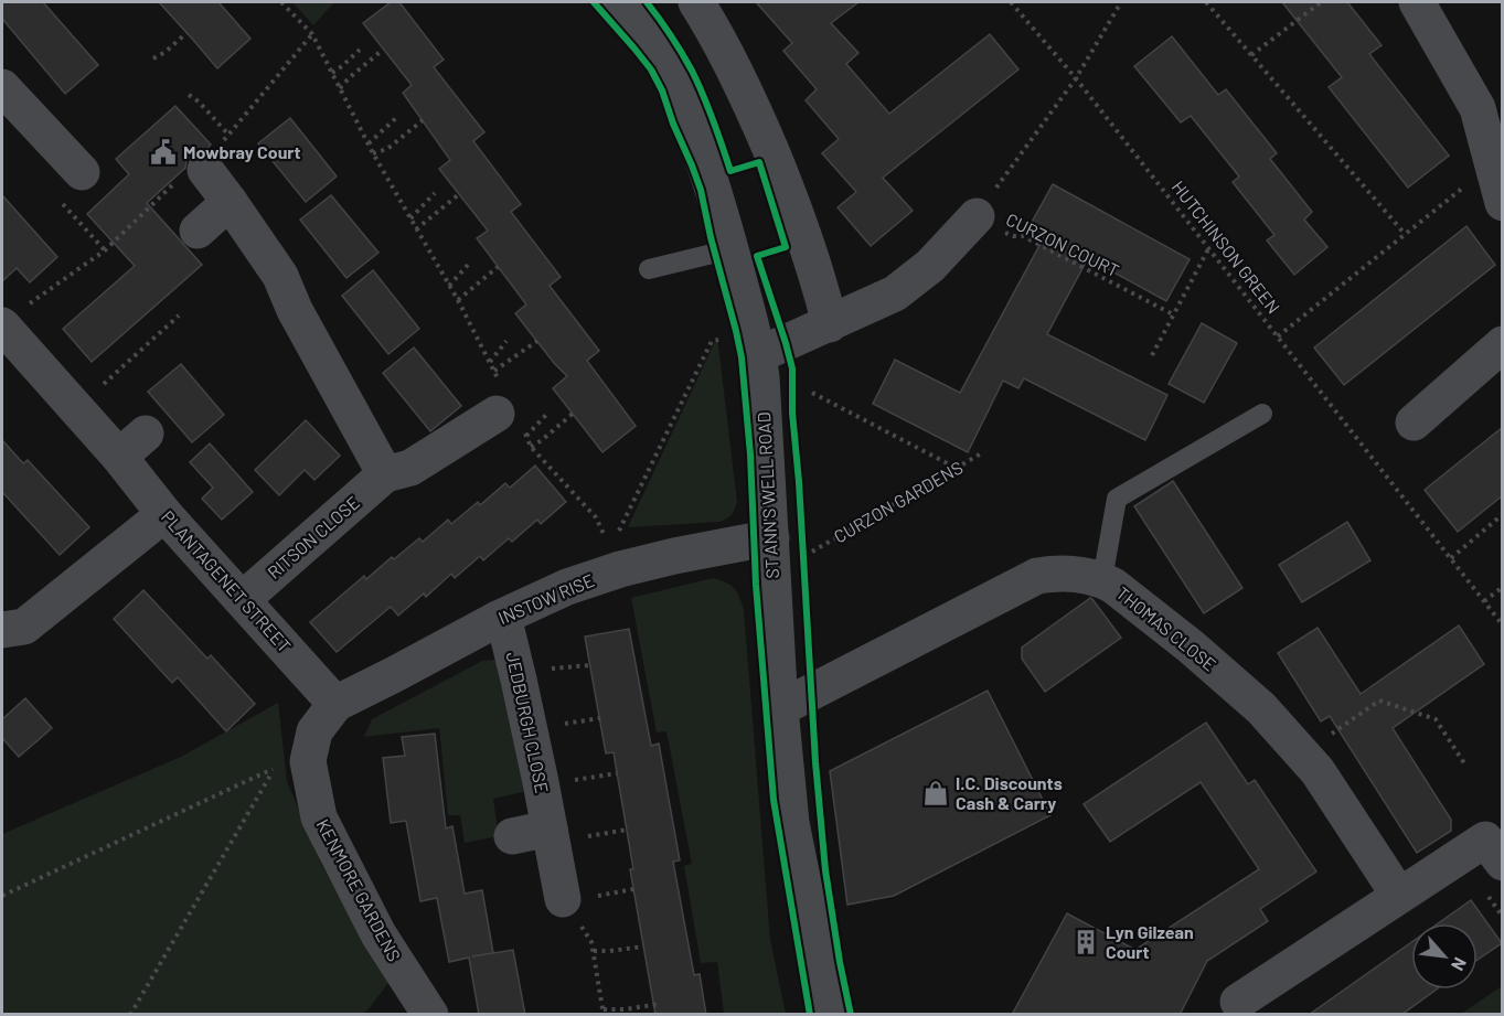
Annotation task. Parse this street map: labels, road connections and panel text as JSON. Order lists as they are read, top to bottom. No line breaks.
{"streets":{"street":["ST ANN'S WELL ROAD","RITSON CLOSE","PLANTAGENET STREET","INSTOW RISE","THOMAS CLOSE","JEDBURGH CLOSE","KENMORE GARDENS"],"path":["CURZON COURT","HUTCHINSON GREEN","CURZON GARDENS"]},"crossings":[["ST ANN'S WELL ROAD","INSTOW RISE"],["ST ANN'S WELL ROAD","THOMAS CLOSE"],["RITSON CLOSE","PLANTAGENET STREET"],["PLANTAGENET STREET","INSTOW RISE"],["PLANTAGENET STREET","KENMORE GARDENS"],["INSTOW RISE","JEDBURGH CLOSE"],["INSTOW RISE","KENMORE GARDENS"]],"places":{"public building":["Mowbray Court"],"shop":["I.C. Discounts Cash & Carry"],"building":["Lyn Gilzean Court"]},"north":"bottom right"}
